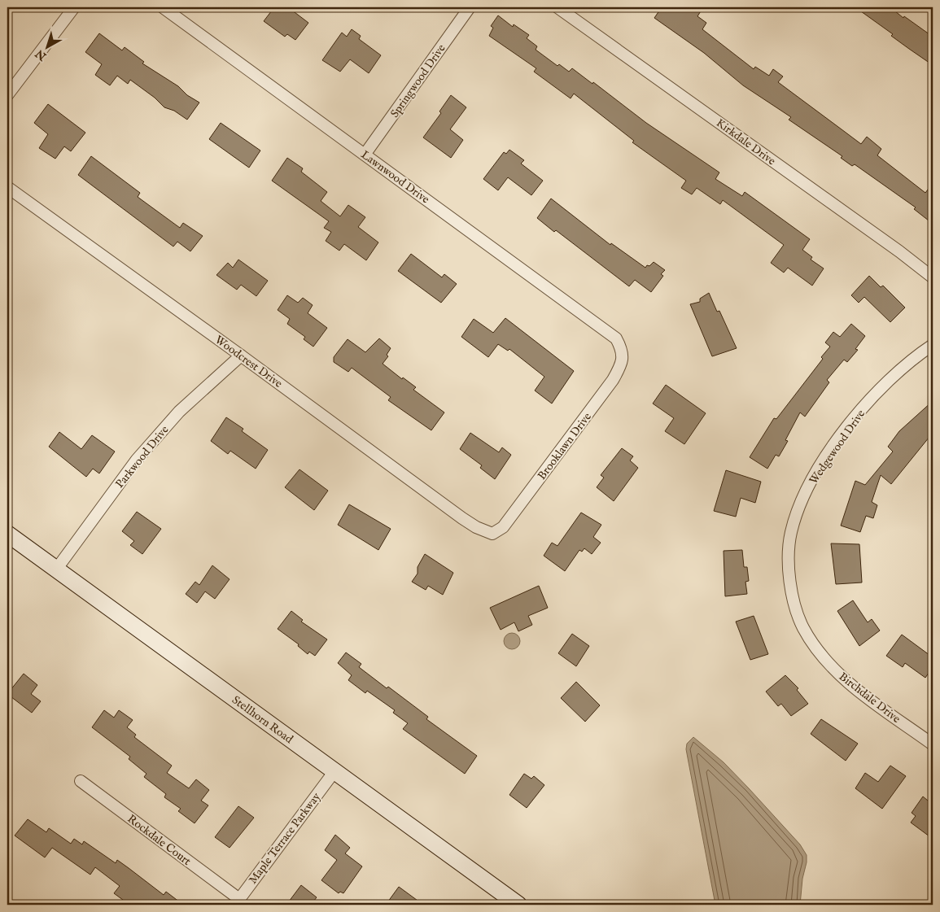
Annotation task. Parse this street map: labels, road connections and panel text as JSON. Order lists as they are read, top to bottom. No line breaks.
{"streets":{"main road":["Stellhorn Road"],"street":["Springwood Drive","Kirkdale Drive","Lawnwood Drive","Woodcrest Drive","Brooklawn Drive","Wedgewood Drive","Parkwood Drive","Birchdale Drive","Maple Terrace Parkway","Rockdale Court"]},"crossings":[["Springwood Drive","Lawnwood Drive"],["Lawnwood Drive","Brooklawn Drive"],["Woodcrest Drive","Brooklawn Drive"],["Woodcrest Drive","Parkwood Drive"],["Wedgewood Drive","Birchdale Drive"],["Parkwood Drive","Stellhorn Road"],["Stellhorn Road","Maple Terrace Parkway"],["Maple Terrace Parkway","Rockdale Court"]],"north":"bottom left"}
